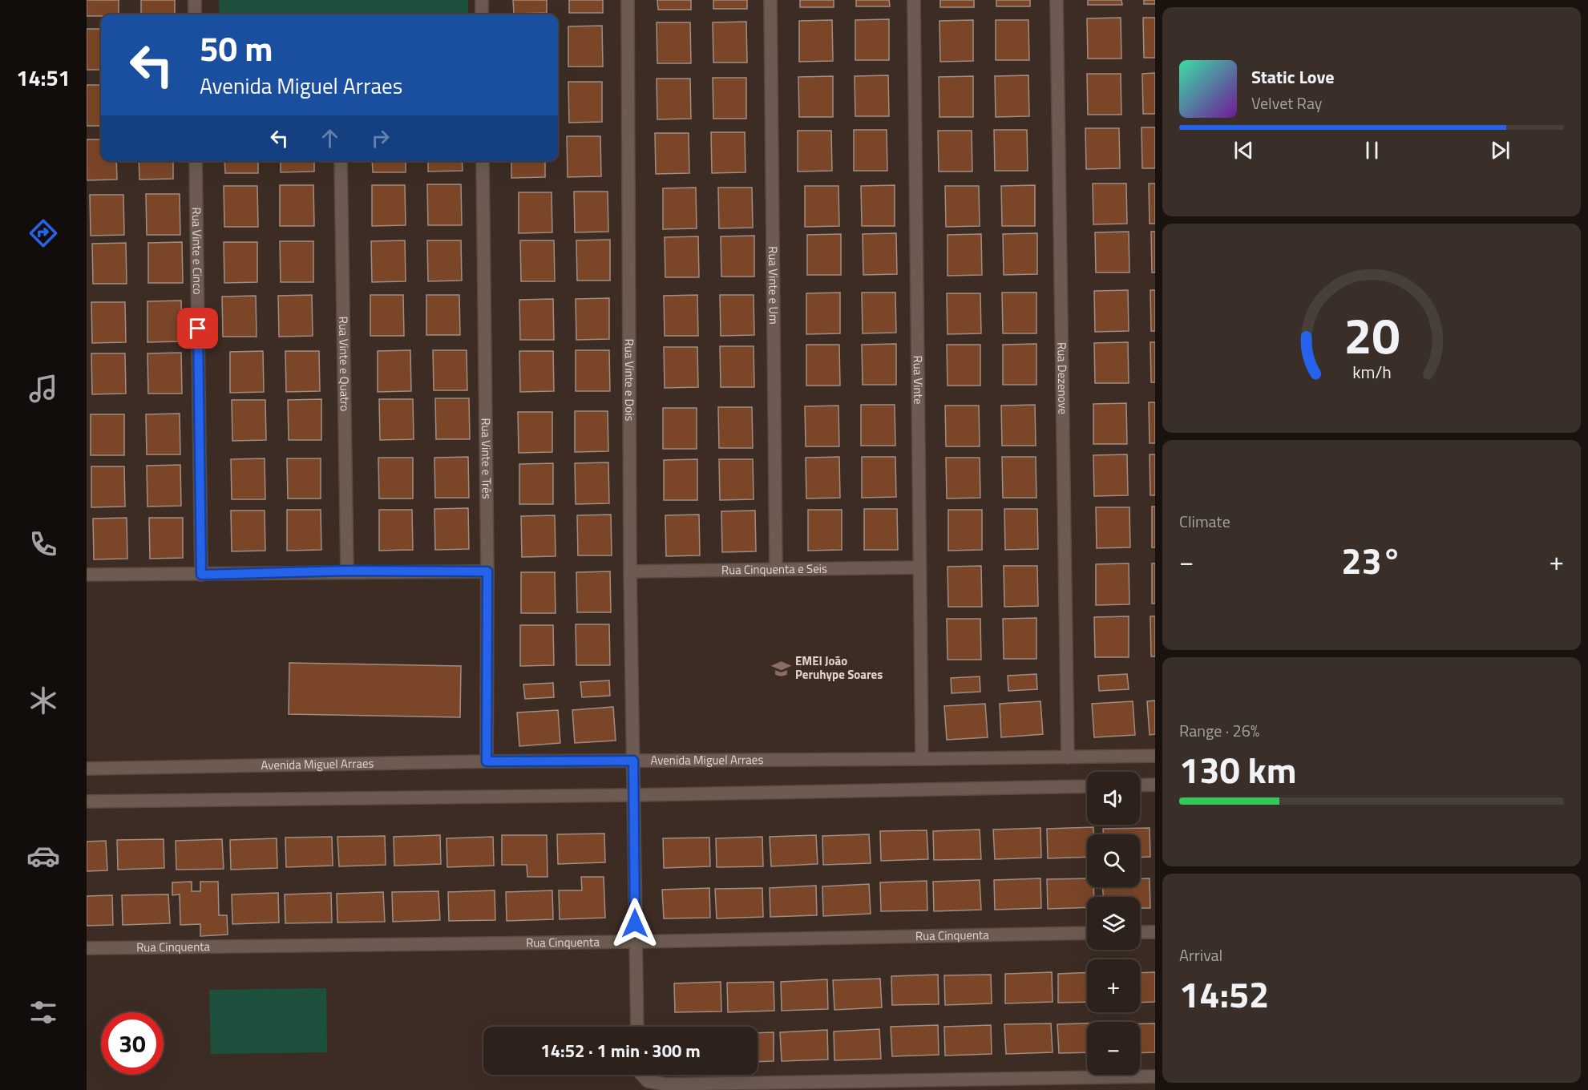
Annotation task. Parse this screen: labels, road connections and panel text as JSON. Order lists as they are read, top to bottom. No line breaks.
{"streets":{"street":["Rua Vinte e Cinco","Rua Vinte e Um","Rua Vinte e Quatro","Rua Dezenove","Rua Vinte","Rua Vinte e Dois","Rua Vinte e Três","Rua Cinquenta e Seis","Avenida Miguel Arraes","Rua Cinquenta"]},"crossings":[["Rua Vinte e Um","Rua Cinquenta e Seis"],["Rua Dezenove","Avenida Miguel Arraes"],["Rua Vinte","Rua Cinquenta e Seis"],["Rua Vinte","Avenida Miguel Arraes"],["Rua Vinte e Dois","Rua Cinquenta e Seis"],["Rua Vinte e Dois","Avenida Miguel Arraes"],["Rua Vinte e Dois","Rua Cinquenta"],["Rua Vinte e Três","Avenida Miguel Arraes"]],"places":{"school or university":["EMEI João Peruhype Soares"]},"page":{"tabs":"14:51","turn":["50 m","Avenida Miguel Arraes"],"song":["Static Love","Velvet Ray"],"tile":["Climate",["Range · 26%","130 km"],["Arrival","14:52"]],"heat":["−","23°","+"],"map_buttons":["+","−"],"limit":"30","trip":"14:52 · 1 min · 300 m","gauge":["20","km/h"]}}
